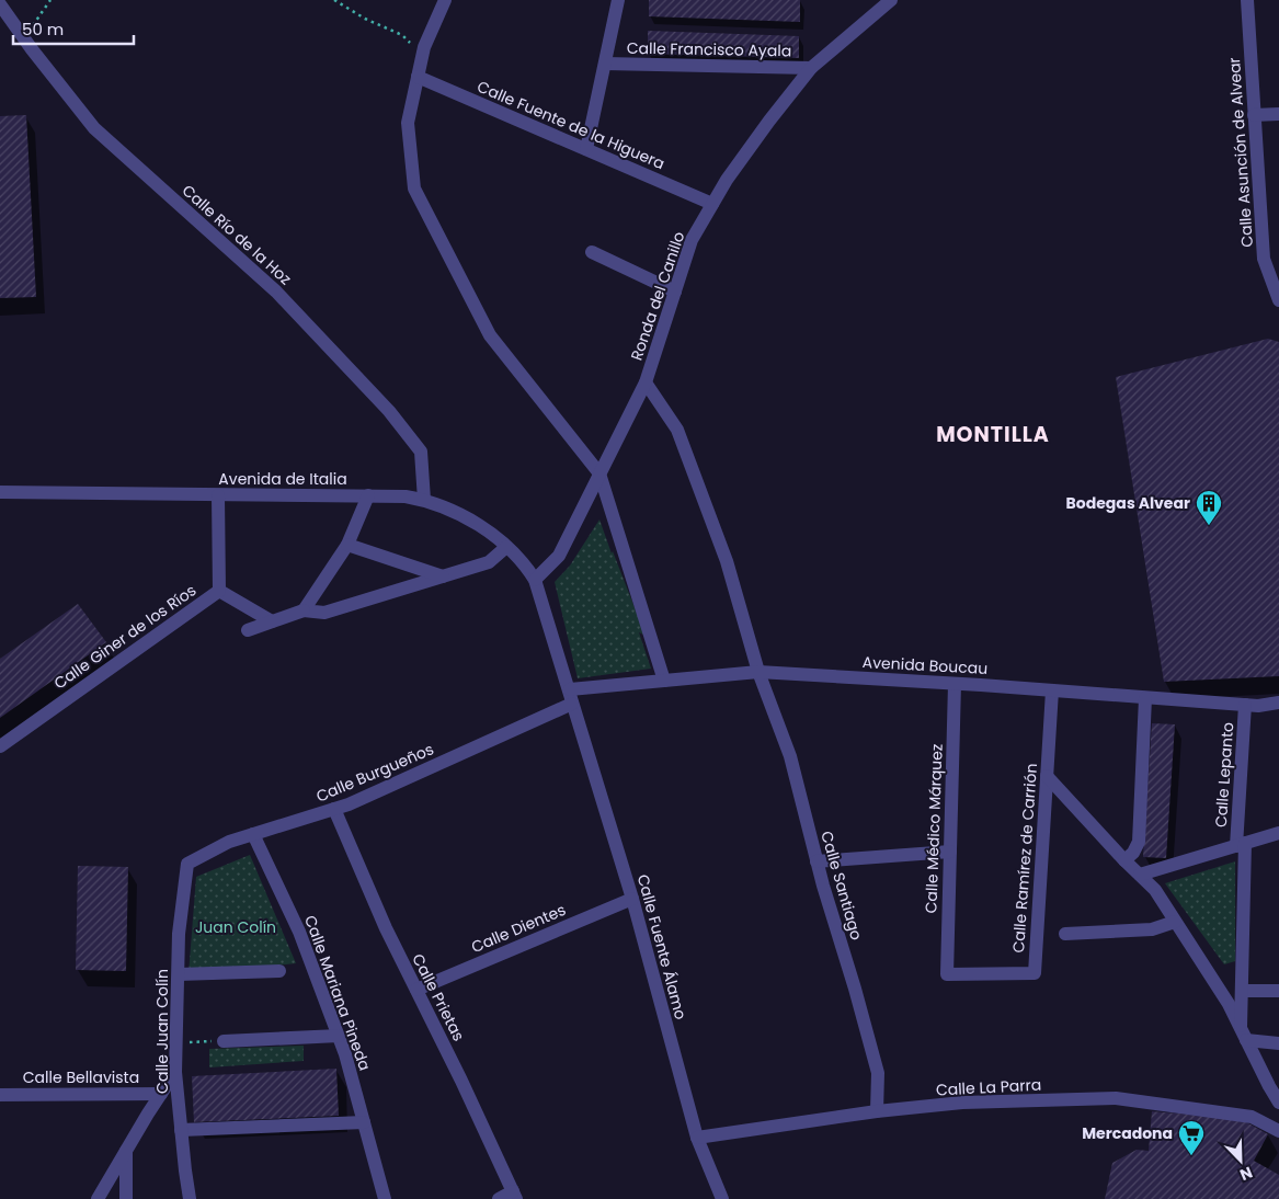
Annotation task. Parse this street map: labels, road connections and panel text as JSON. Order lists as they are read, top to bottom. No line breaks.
{"streets":{"street":["Calle Francisco Ayala","Calle Fuente de la Higuera","Calle Asunción de Alvear","Calle Río de la Hoz","Ronda del Canillo","Avenida de Italia","Calle Giner de los Ríos","Avenida Boucau","Calle Burgueños","Calle Lepanto","Calle Médico Márquez","Calle Ramírez de Carrión","Calle Santiago","Calle Dientes","Calle Fuente Álamo","Calle Mariana Pineda","Calle Prietas","Calle Juan Colín","Calle Bellavista","Calle La Parra"]},"crossings":[["Calle Francisco Ayala","Ronda del Canillo"],["Calle Fuente de la Higuera","Ronda del Canillo"],["Calle Río de la Hoz","Avenida de Italia"],["Ronda del Canillo","Avenida de Italia"],["Ronda del Canillo","Calle Santiago"],["Avenida de Italia","Calle Giner de los Ríos"],["Avenida de Italia","Avenida Boucau"],["Avenida de Italia","Calle Fuente Álamo"],["Avenida Boucau","Calle Lepanto"],["Avenida Boucau","Calle Médico Márquez"],["Avenida Boucau","Calle Ramírez de Carrión"],["Avenida Boucau","Calle Santiago"],["Avenida Boucau","Calle Fuente Álamo"],["Calle Burgueños","Calle Fuente Álamo"],["Calle Burgueños","Calle Mariana Pineda"],["Calle Burgueños","Calle Prietas"],["Calle Burgueños","Calle Juan Colín"],["Calle Médico Márquez","Calle Ramírez de Carrión"],["Calle Santiago","Calle La Parra"],["Calle Dientes","Calle Fuente Álamo"],["Calle Dientes","Calle Prietas"],["Calle Fuente Álamo","Calle La Parra"]],"districts":["MONTILLA"],"parks":["Juan Colín"],"places":{"building":["Bodegas Alvear"],"supermarket":["Mercadona"]},"scale_bar":"50 m","north":"bottom right"}
